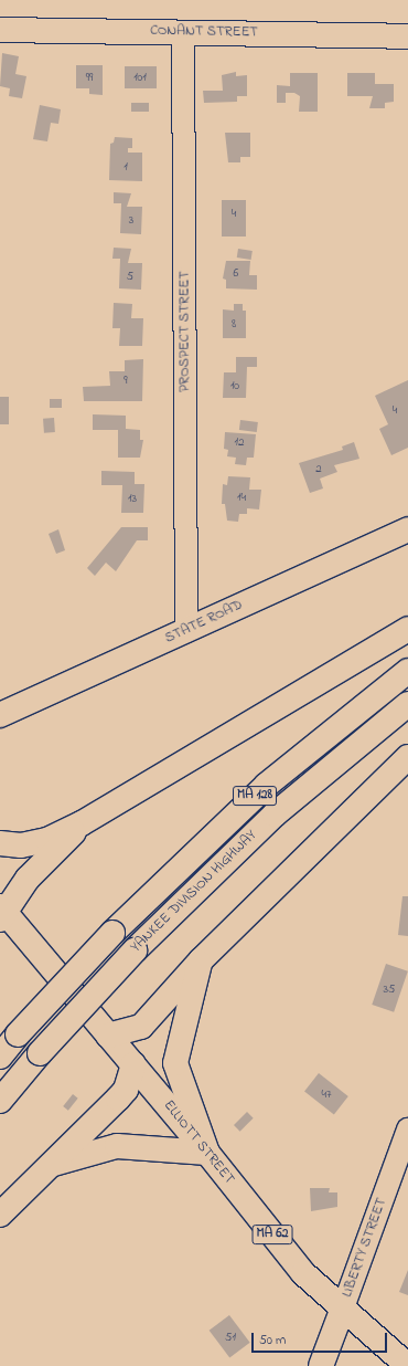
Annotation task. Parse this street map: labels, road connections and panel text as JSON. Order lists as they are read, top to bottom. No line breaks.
{"streets":{"main road":["CONANT STREET","STATE ROAD","MA 128","YANKEE DIVISION HIGHWAY","ELLIOTT STREET","MA 62","LIBERTY STREET"],"street":["PROSPECT STREET"]},"crossings":[["CONANT STREET","PROSPECT STREET"],["PROSPECT STREET","STATE ROAD"],["ELLIOTT STREET","LIBERTY STREET"]],"house_numbers":["99","101","1","4","3","6","5","8","9","10","4","12","2","14","13","35","47","51"],"scale_bar":"50 m"}
